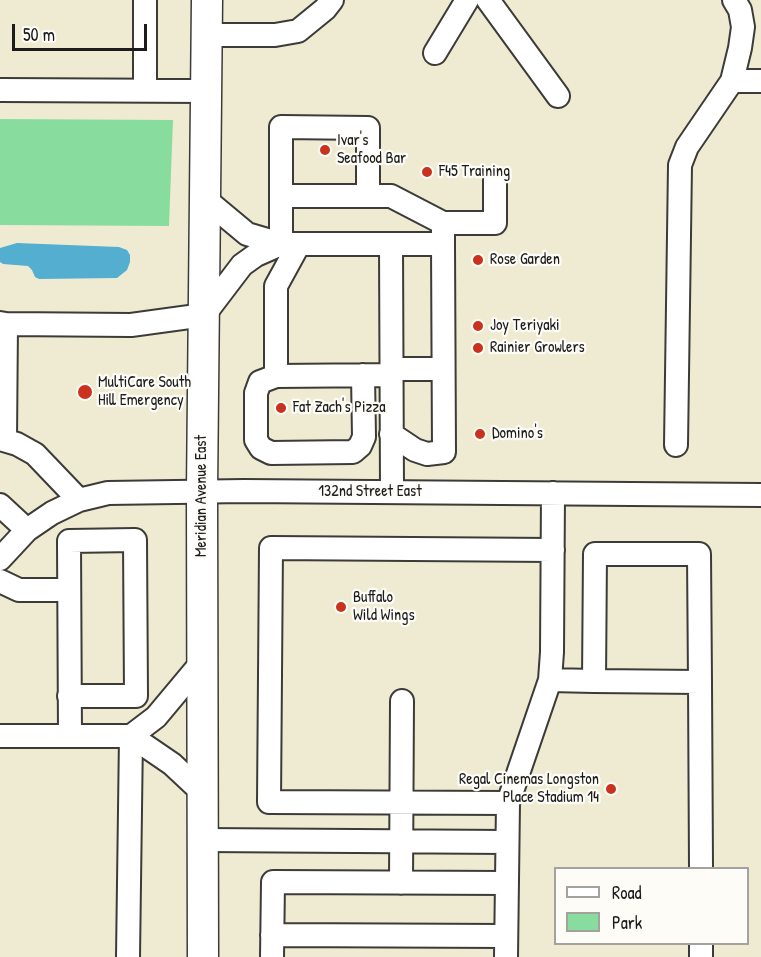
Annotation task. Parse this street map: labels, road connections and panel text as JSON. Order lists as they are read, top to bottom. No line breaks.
{"streets":{"main road":["Meridian Avenue East"],"street":["132nd Street East"]},"crossings":[["132nd Street East","Meridian Avenue East"]],"places":["Ivar's Seafood Bar","F45 Training","Rose Garden","Joy Teriyaki","Rainier Growlers","MultiCare South Hill Emergency","Fat Zach's Pizza","Domino's","Buffalo Wild Wings","Regal Cinemas Longston Place Stadium 14"],"legend":["Road","Park"],"scale_bar":"50 m"}
